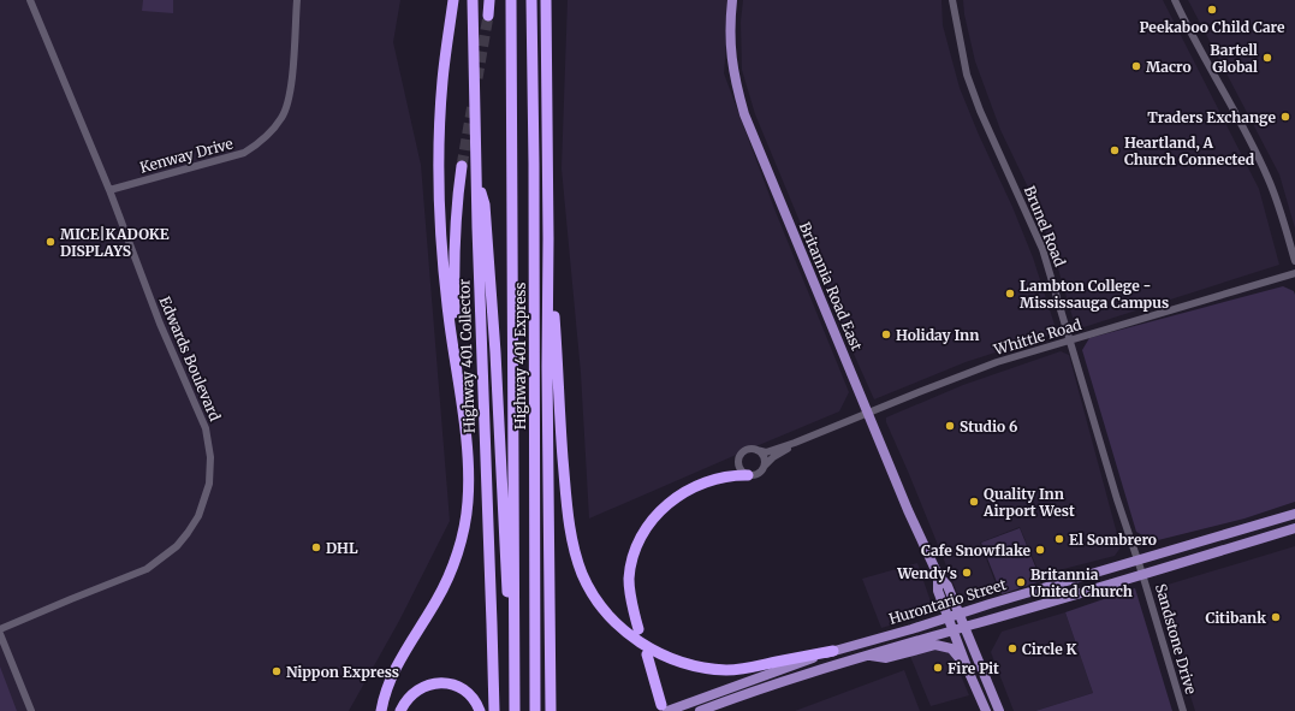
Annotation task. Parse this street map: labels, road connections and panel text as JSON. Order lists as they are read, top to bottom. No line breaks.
{"streets":{"highway":["Highway 401 Collector","Highway 401 Express"],"main road":["Britannia Road East","Hurontario Street"],"street":["Kenway Drive","Brunel Road","Whittle Road","Edwards Boulevard","Sandstone Drive"]},"crossings":[["Kenway Drive","Edwards Boulevard"],["Brunel Road","Whittle Road"],["Brunel Road","Hurontario Street"],["Brunel Road","Sandstone Drive"],["Britannia Road East","Whittle Road"],["Britannia Road East","Hurontario Street"],["Hurontario Street","Sandstone Drive"]],"places":["Peekaboo Child Care","Bartell Global","Macro","Traders Exchange","Heartland, A Church Connected","MICE|KADOKE DISPLAYS","Lambton College - Mississauga Campus","Holiday Inn","Studio 6","Quality Inn Airport West","El Sombrero","DHL","Cafe Snowflake","Wendy's","Britannia United Church","Citibank","Circle K","Fire Pit","Nippon Express"]}
